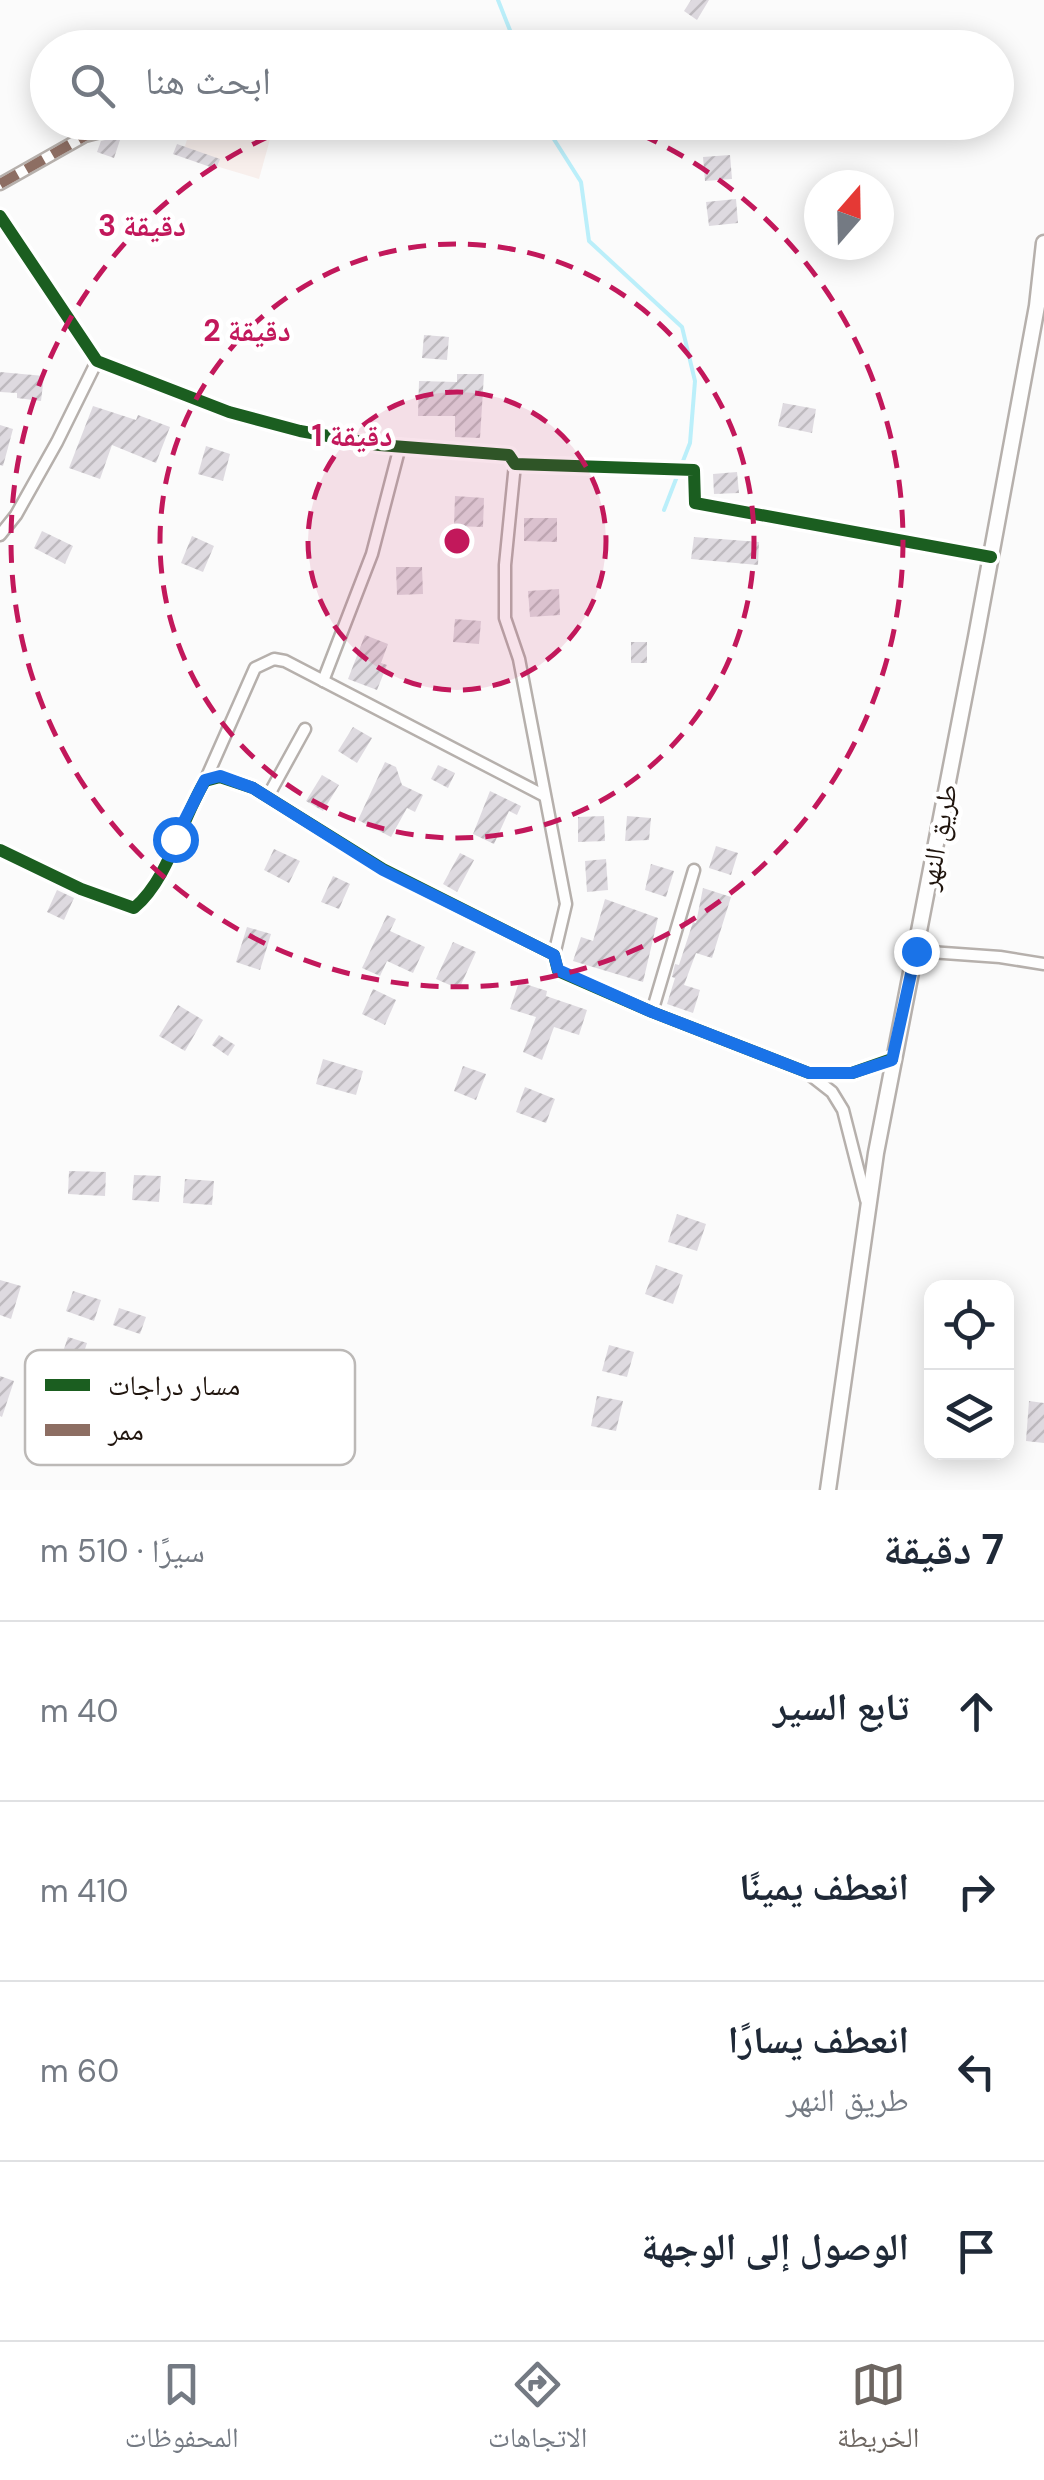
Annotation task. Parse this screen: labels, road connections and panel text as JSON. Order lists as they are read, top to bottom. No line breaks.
{"streets":{"main road":["طريق النهر"]},"legend":["مسار دراجات","ممر"],"north":"top","page":{"search":"ابحث هنا","heading":["7 دقيقة","سيرًا · 510 m"],"list":[["تابع السير","40 m"],["انعطف يمينًا","410 m"],["انعطف يسارًا","طريق النهر","60 m"],"الوصول إلى الوجهة"],"nav":["الخريطة","الاتجاهات","المحفوظات"]},"rings":["3 دقيقة","2 دقيقة","1 دقيقة"]}
